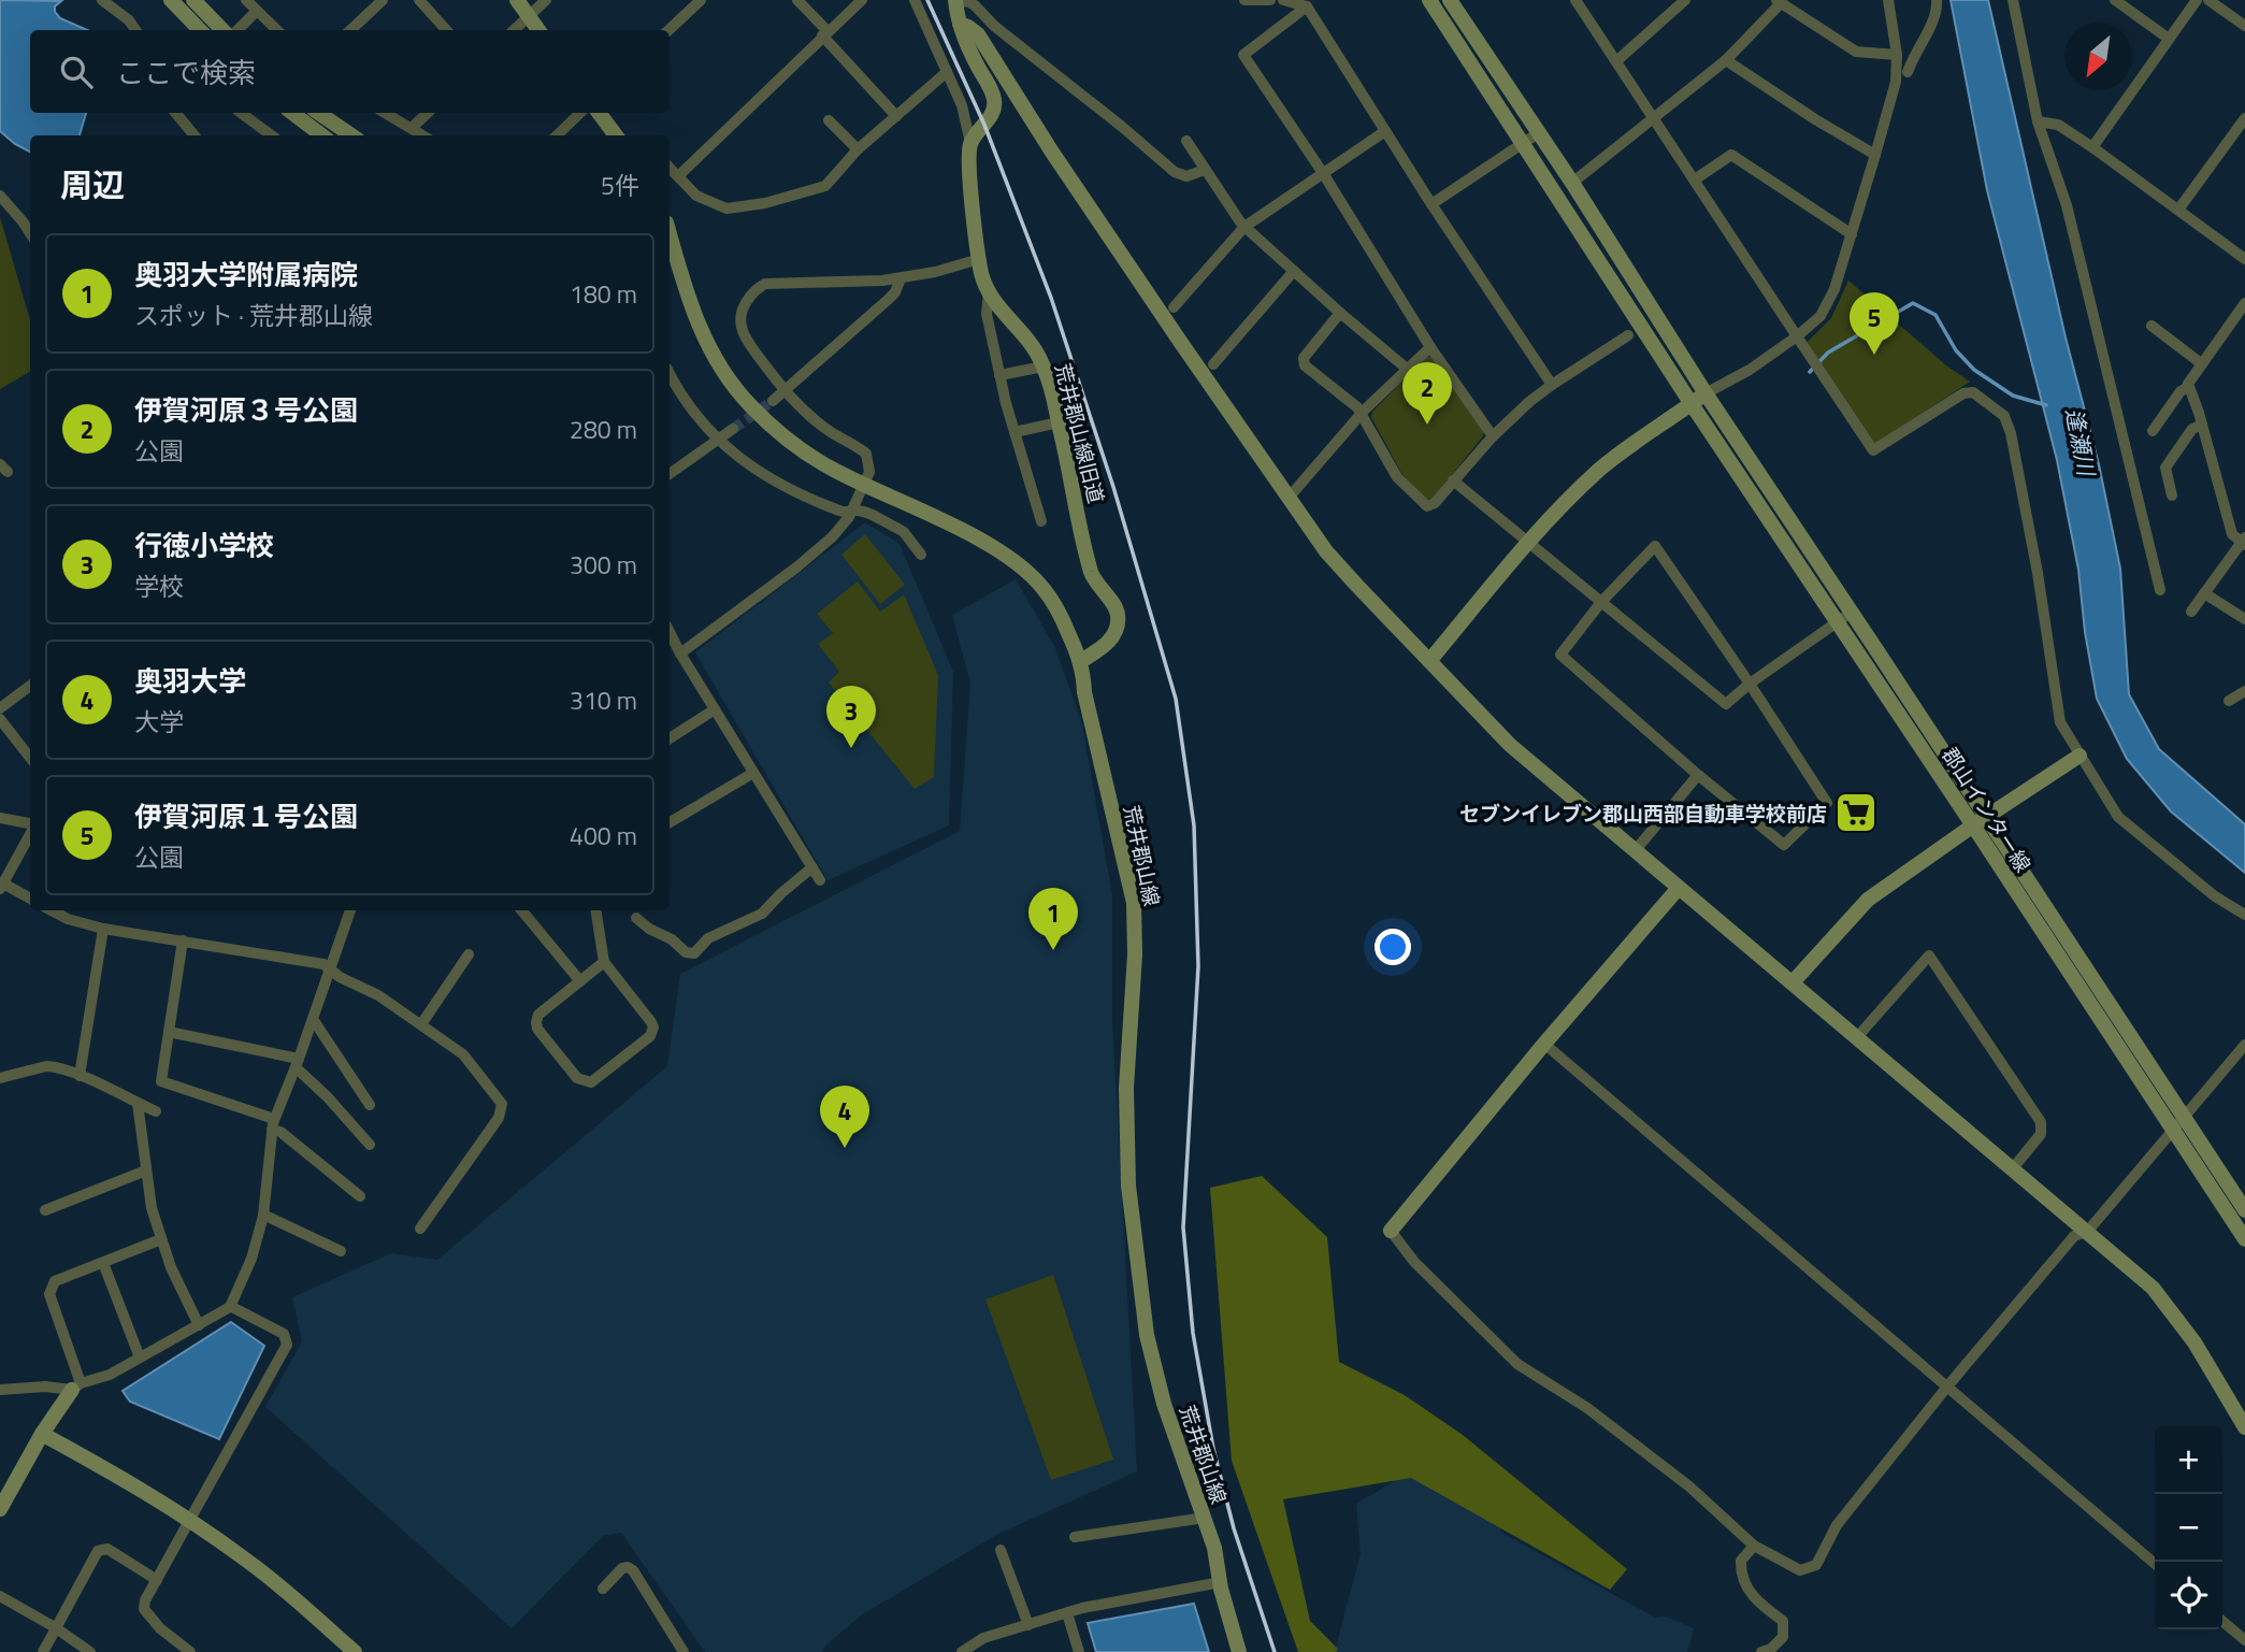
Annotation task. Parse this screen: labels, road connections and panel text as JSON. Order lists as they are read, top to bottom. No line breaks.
{"streets":{"street":["荒井郡山線旧道","郡山インター線","荒井郡山線"]},"crossings":[["荒井郡山線旧道","荒井郡山線"]],"water":["逢瀬川"],"places":{"supermarket":["セブンイレブン郡山西部自動車学校前店"]},"north":"bottom left","page":{"search":"ここで検索","heading":["周辺","5件"],"list":[{"mark":"1","name":"奥羽大学附属病院","note":"スポット · 荒井郡山線","value":"180 m"},{"mark":"2","name":"伊賀河原３号公園","note":"公園","value":"280 m"},{"mark":"3","name":"行徳小学校","note":"学校","value":"300 m"},{"mark":"4","name":"奥羽大学","note":"大学","value":"310 m"},{"mark":"5","name":"伊賀河原１号公園","note":"公園","value":"400 m"}],"pins":["5","2","3","1","4"],"map_buttons":["+","−"]}}
